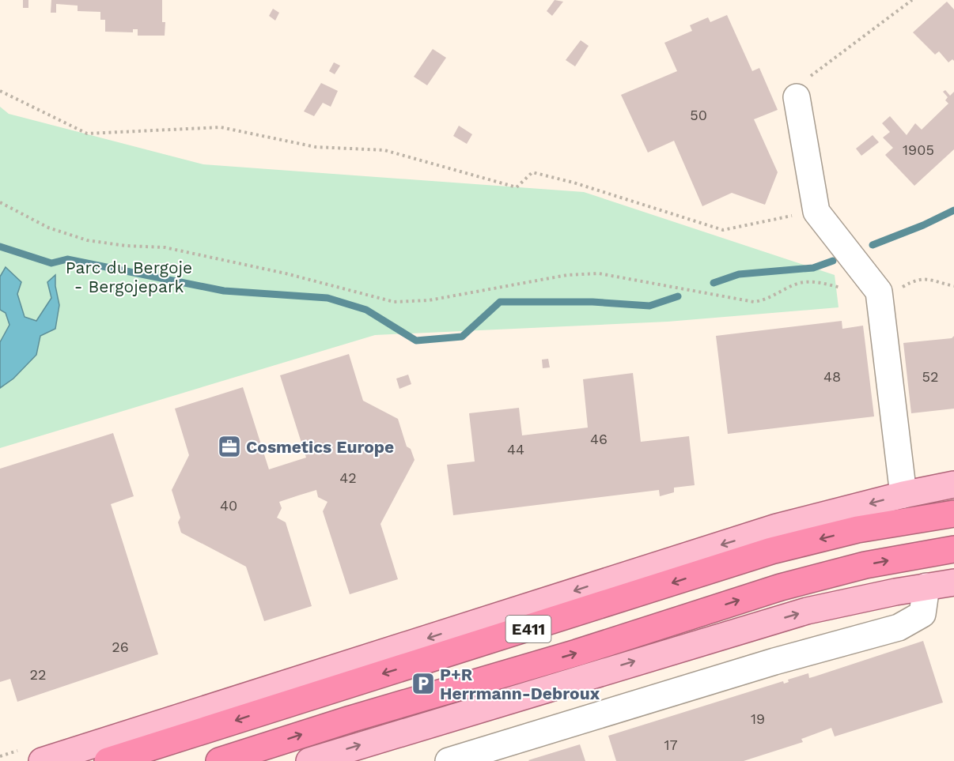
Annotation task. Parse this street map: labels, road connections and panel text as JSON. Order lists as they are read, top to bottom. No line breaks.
{"streets":{"highway":["E411"]},"parks":["Parc du Bergoje - Bergojepark"],"places":{"office":["Cosmetics Europe"],"parking":["P+R Herrmann-Debroux"]},"house_numbers":["50","1905","48","52","46","44","42","40","26","22","19","17"]}
